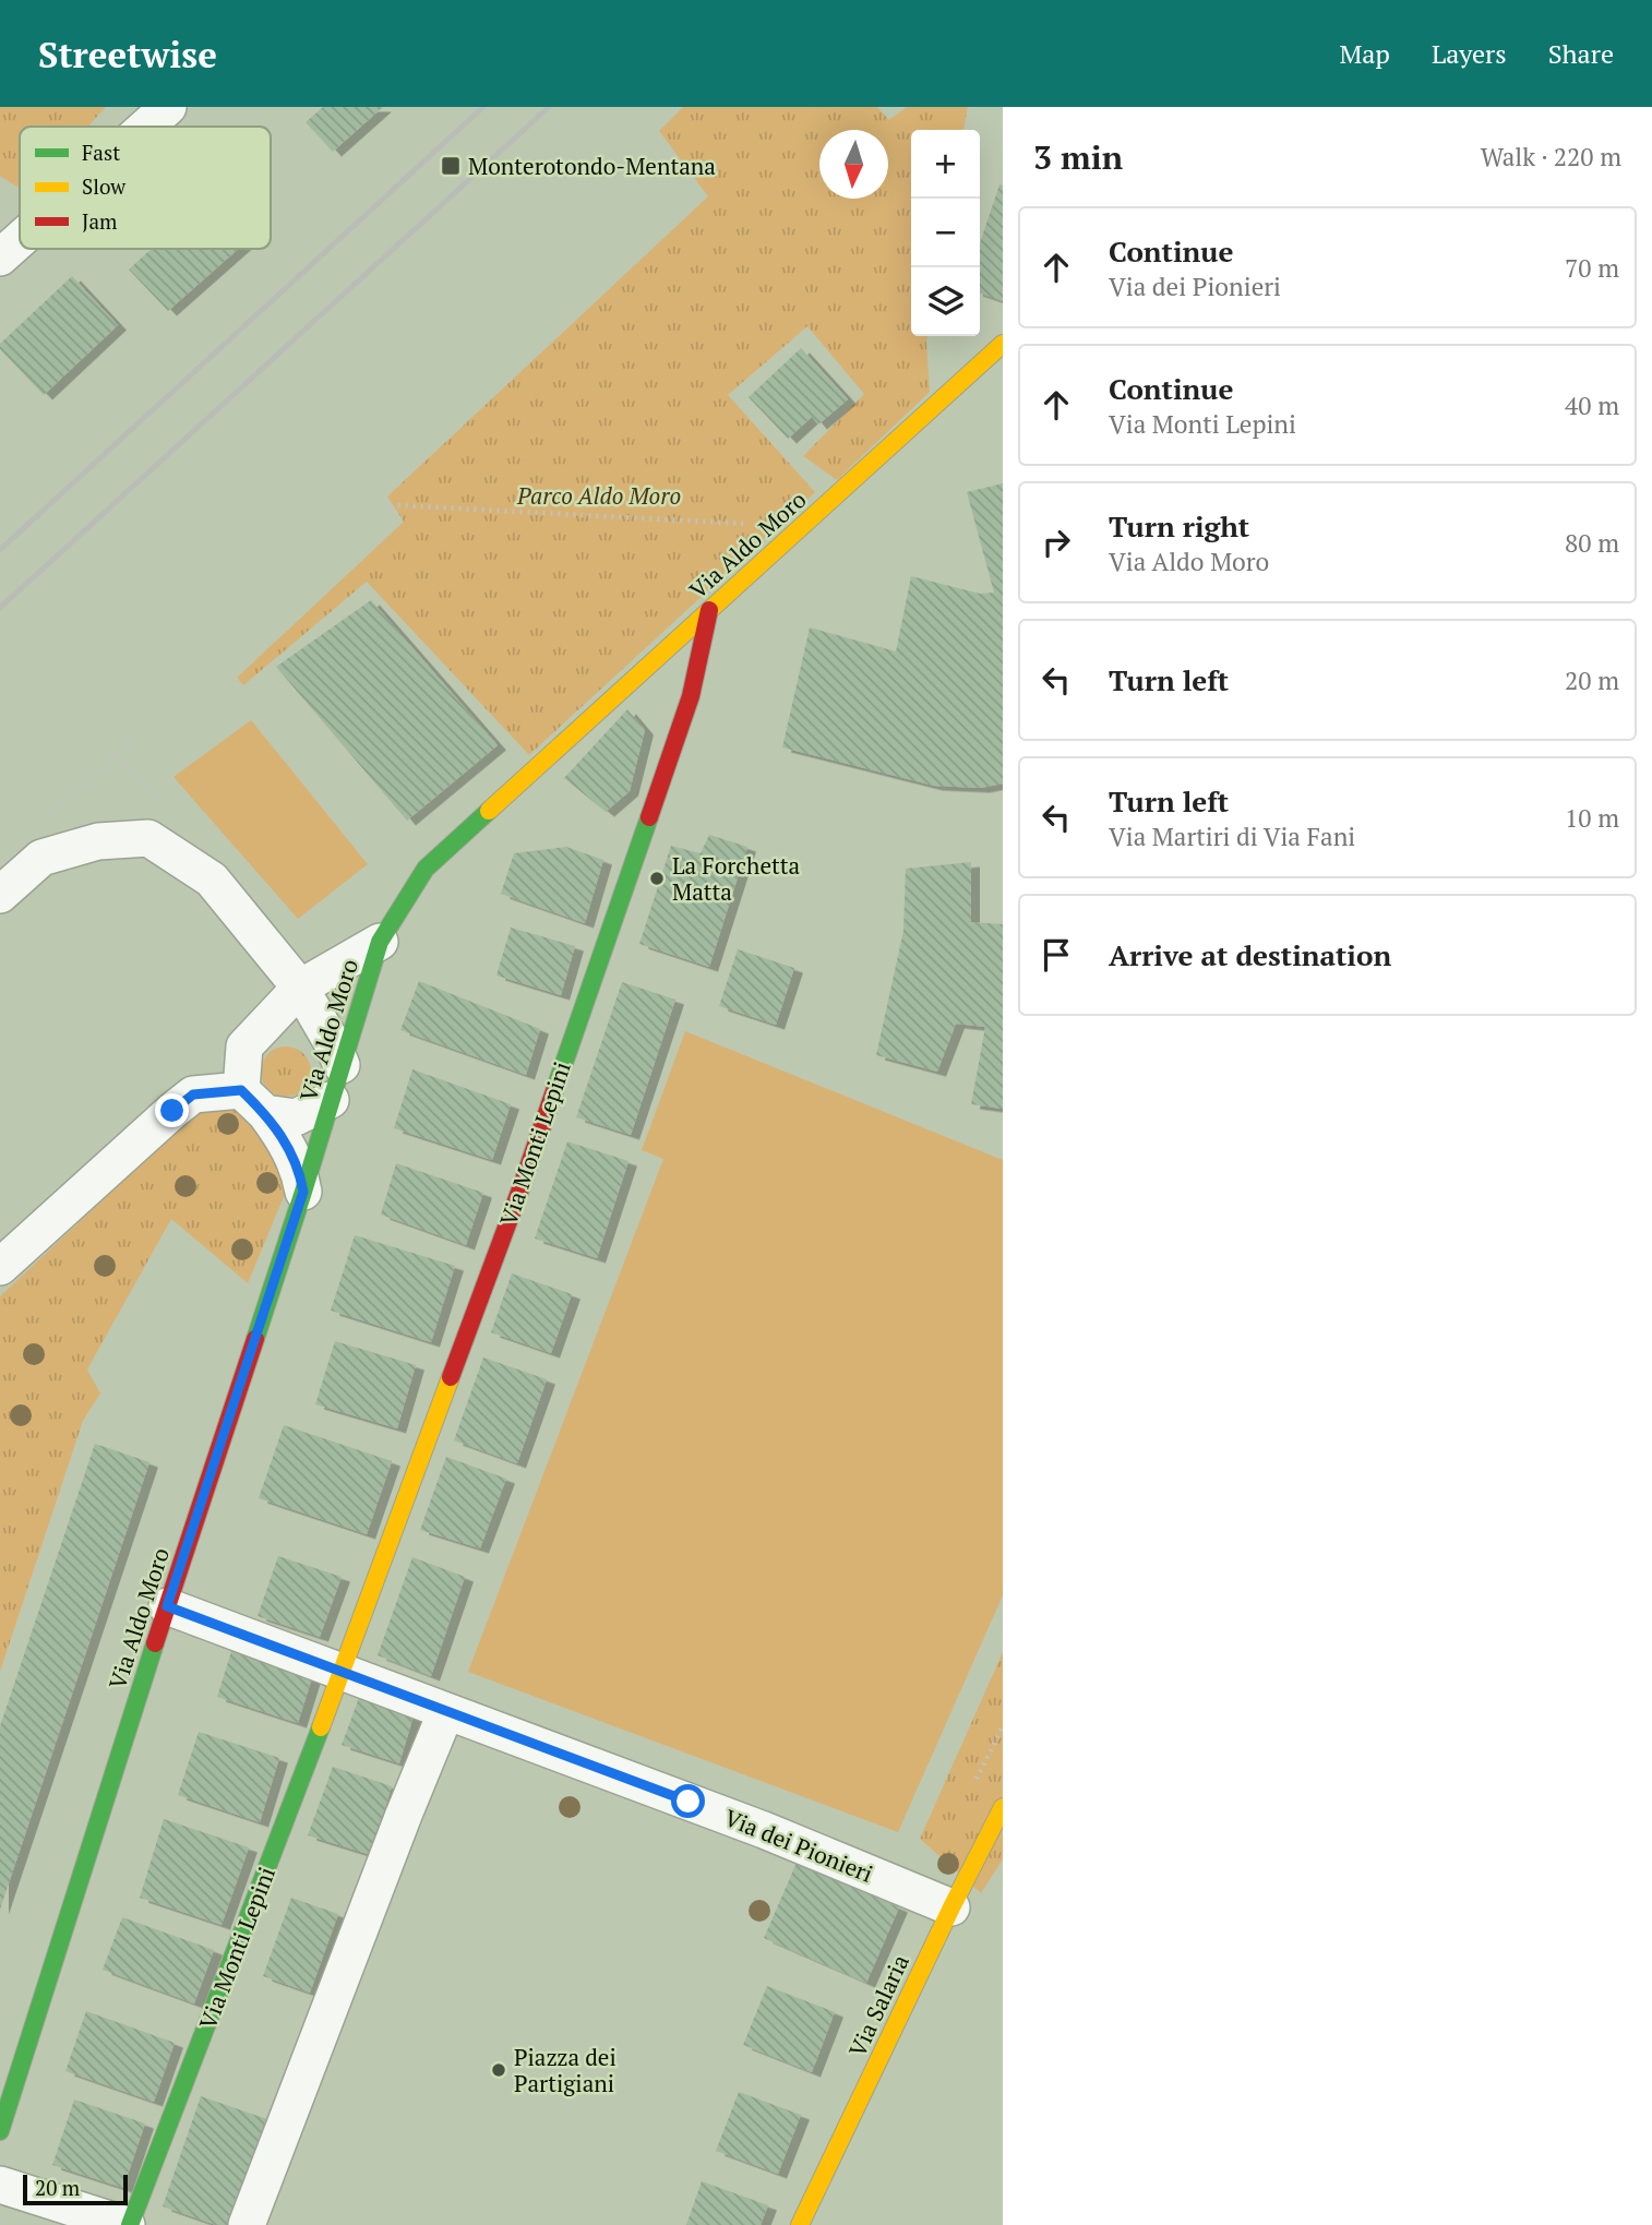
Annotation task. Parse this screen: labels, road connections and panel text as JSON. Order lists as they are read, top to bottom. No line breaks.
{"streets":{"street":["Via Aldo Moro","Via Monti Lepini","Via dei Pionieri","Via Salaria"]},"crossings":[["Via Aldo Moro","Via Monti Lepini"],["Via Monti Lepini","Via dei Pionieri"],["Via dei Pionieri","Via Salaria"]],"parks":["Parco Aldo Moro"],"places":{"transit":["Monterotondo-Mentana"],"other":["La Forchetta Matta","Piazza dei Partigiani"]},"legend":["Fast","Slow","Jam"],"scale_bar":"20 m","north":"bottom","page":{"header":"Streetwise","nav":["Map","Layers","Share"],"heading":["3 min","Walk · 220 m"],"map_buttons":["+","−"],"list":[["Continue","Via dei Pionieri","70 m"],["Continue","Via Monti Lepini","40 m"],["Turn right","Via Aldo Moro","80 m"],["Turn left","20 m"],["Turn left","Via Martiri di Via Fani","10 m"],"Arrive at destination"],"scale":"20 m"}}
